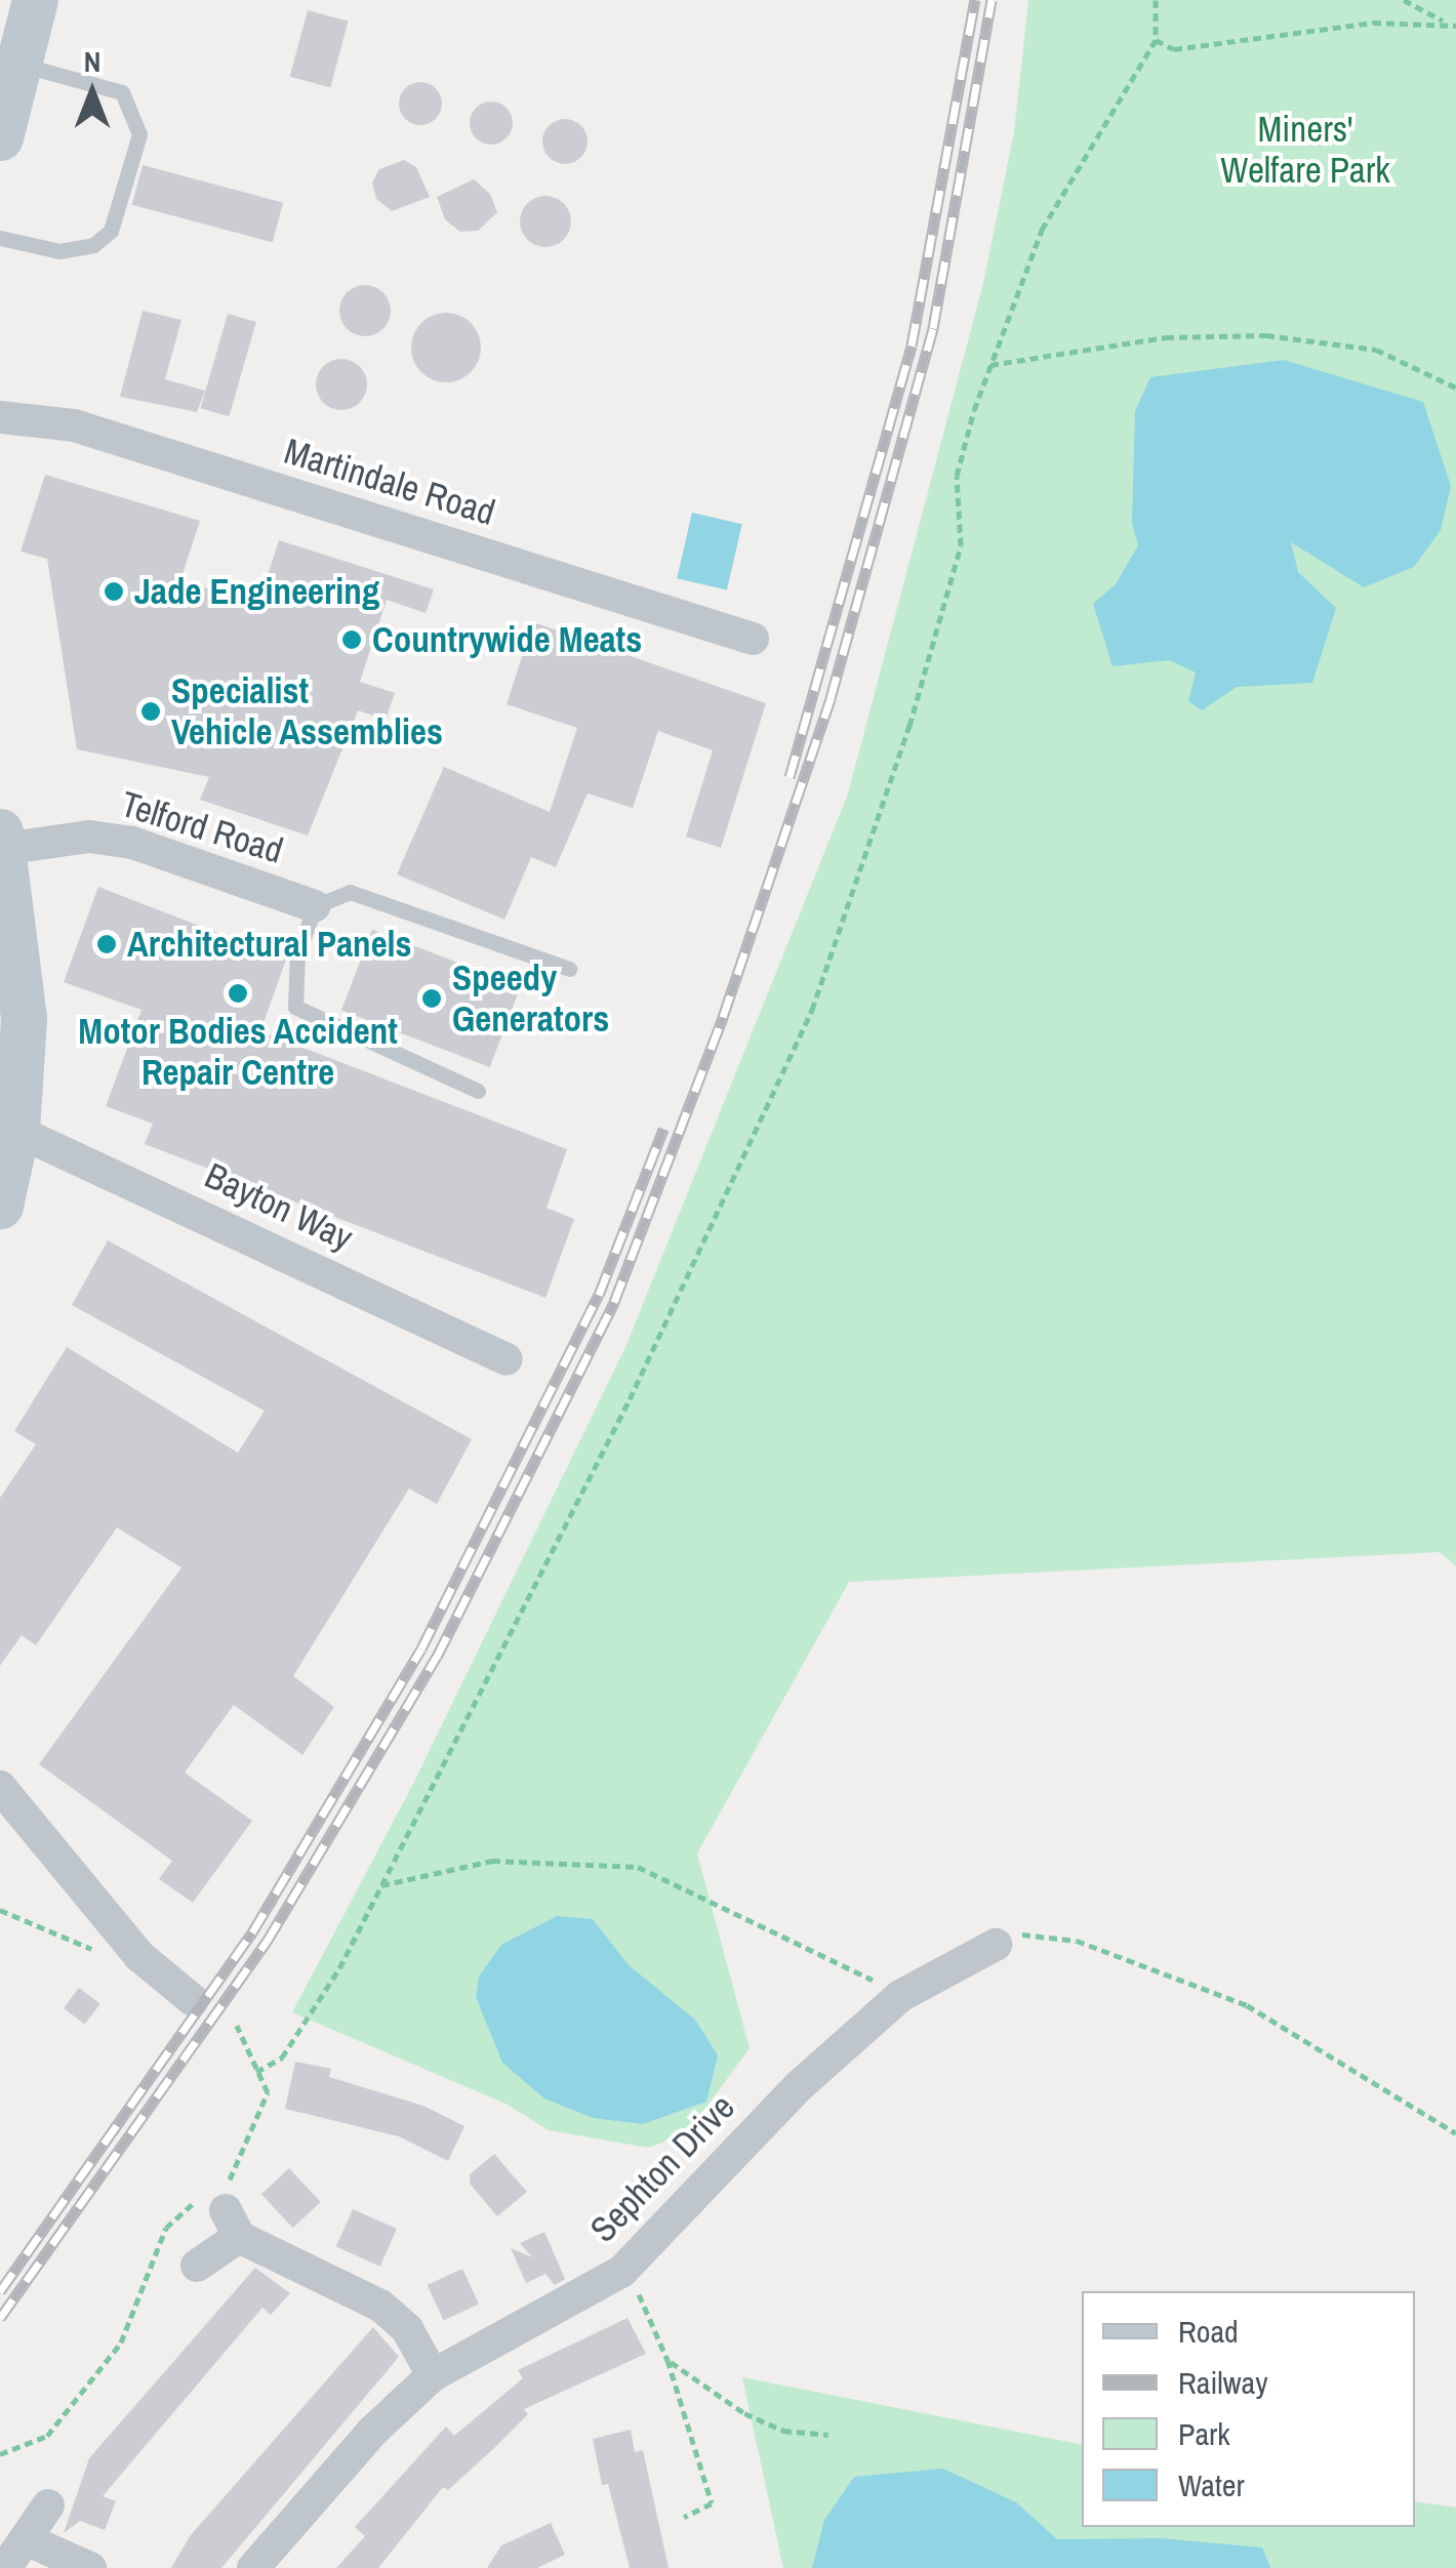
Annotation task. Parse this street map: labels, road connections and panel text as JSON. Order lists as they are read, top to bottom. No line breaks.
{"streets":{"street":["Martindale Road","Telford Road","Bayton Way","Sephton Drive"]},"parks":["Miners' Welfare Park"],"places":["Jade Engineering","Countrywide Meats","Specialist Vehicle Assemblies","Architectural Panels","Motor Bodies Accident Repair Centre","Speedy Generators"],"legend":["Road","Railway","Park","Water"],"north":"top"}
